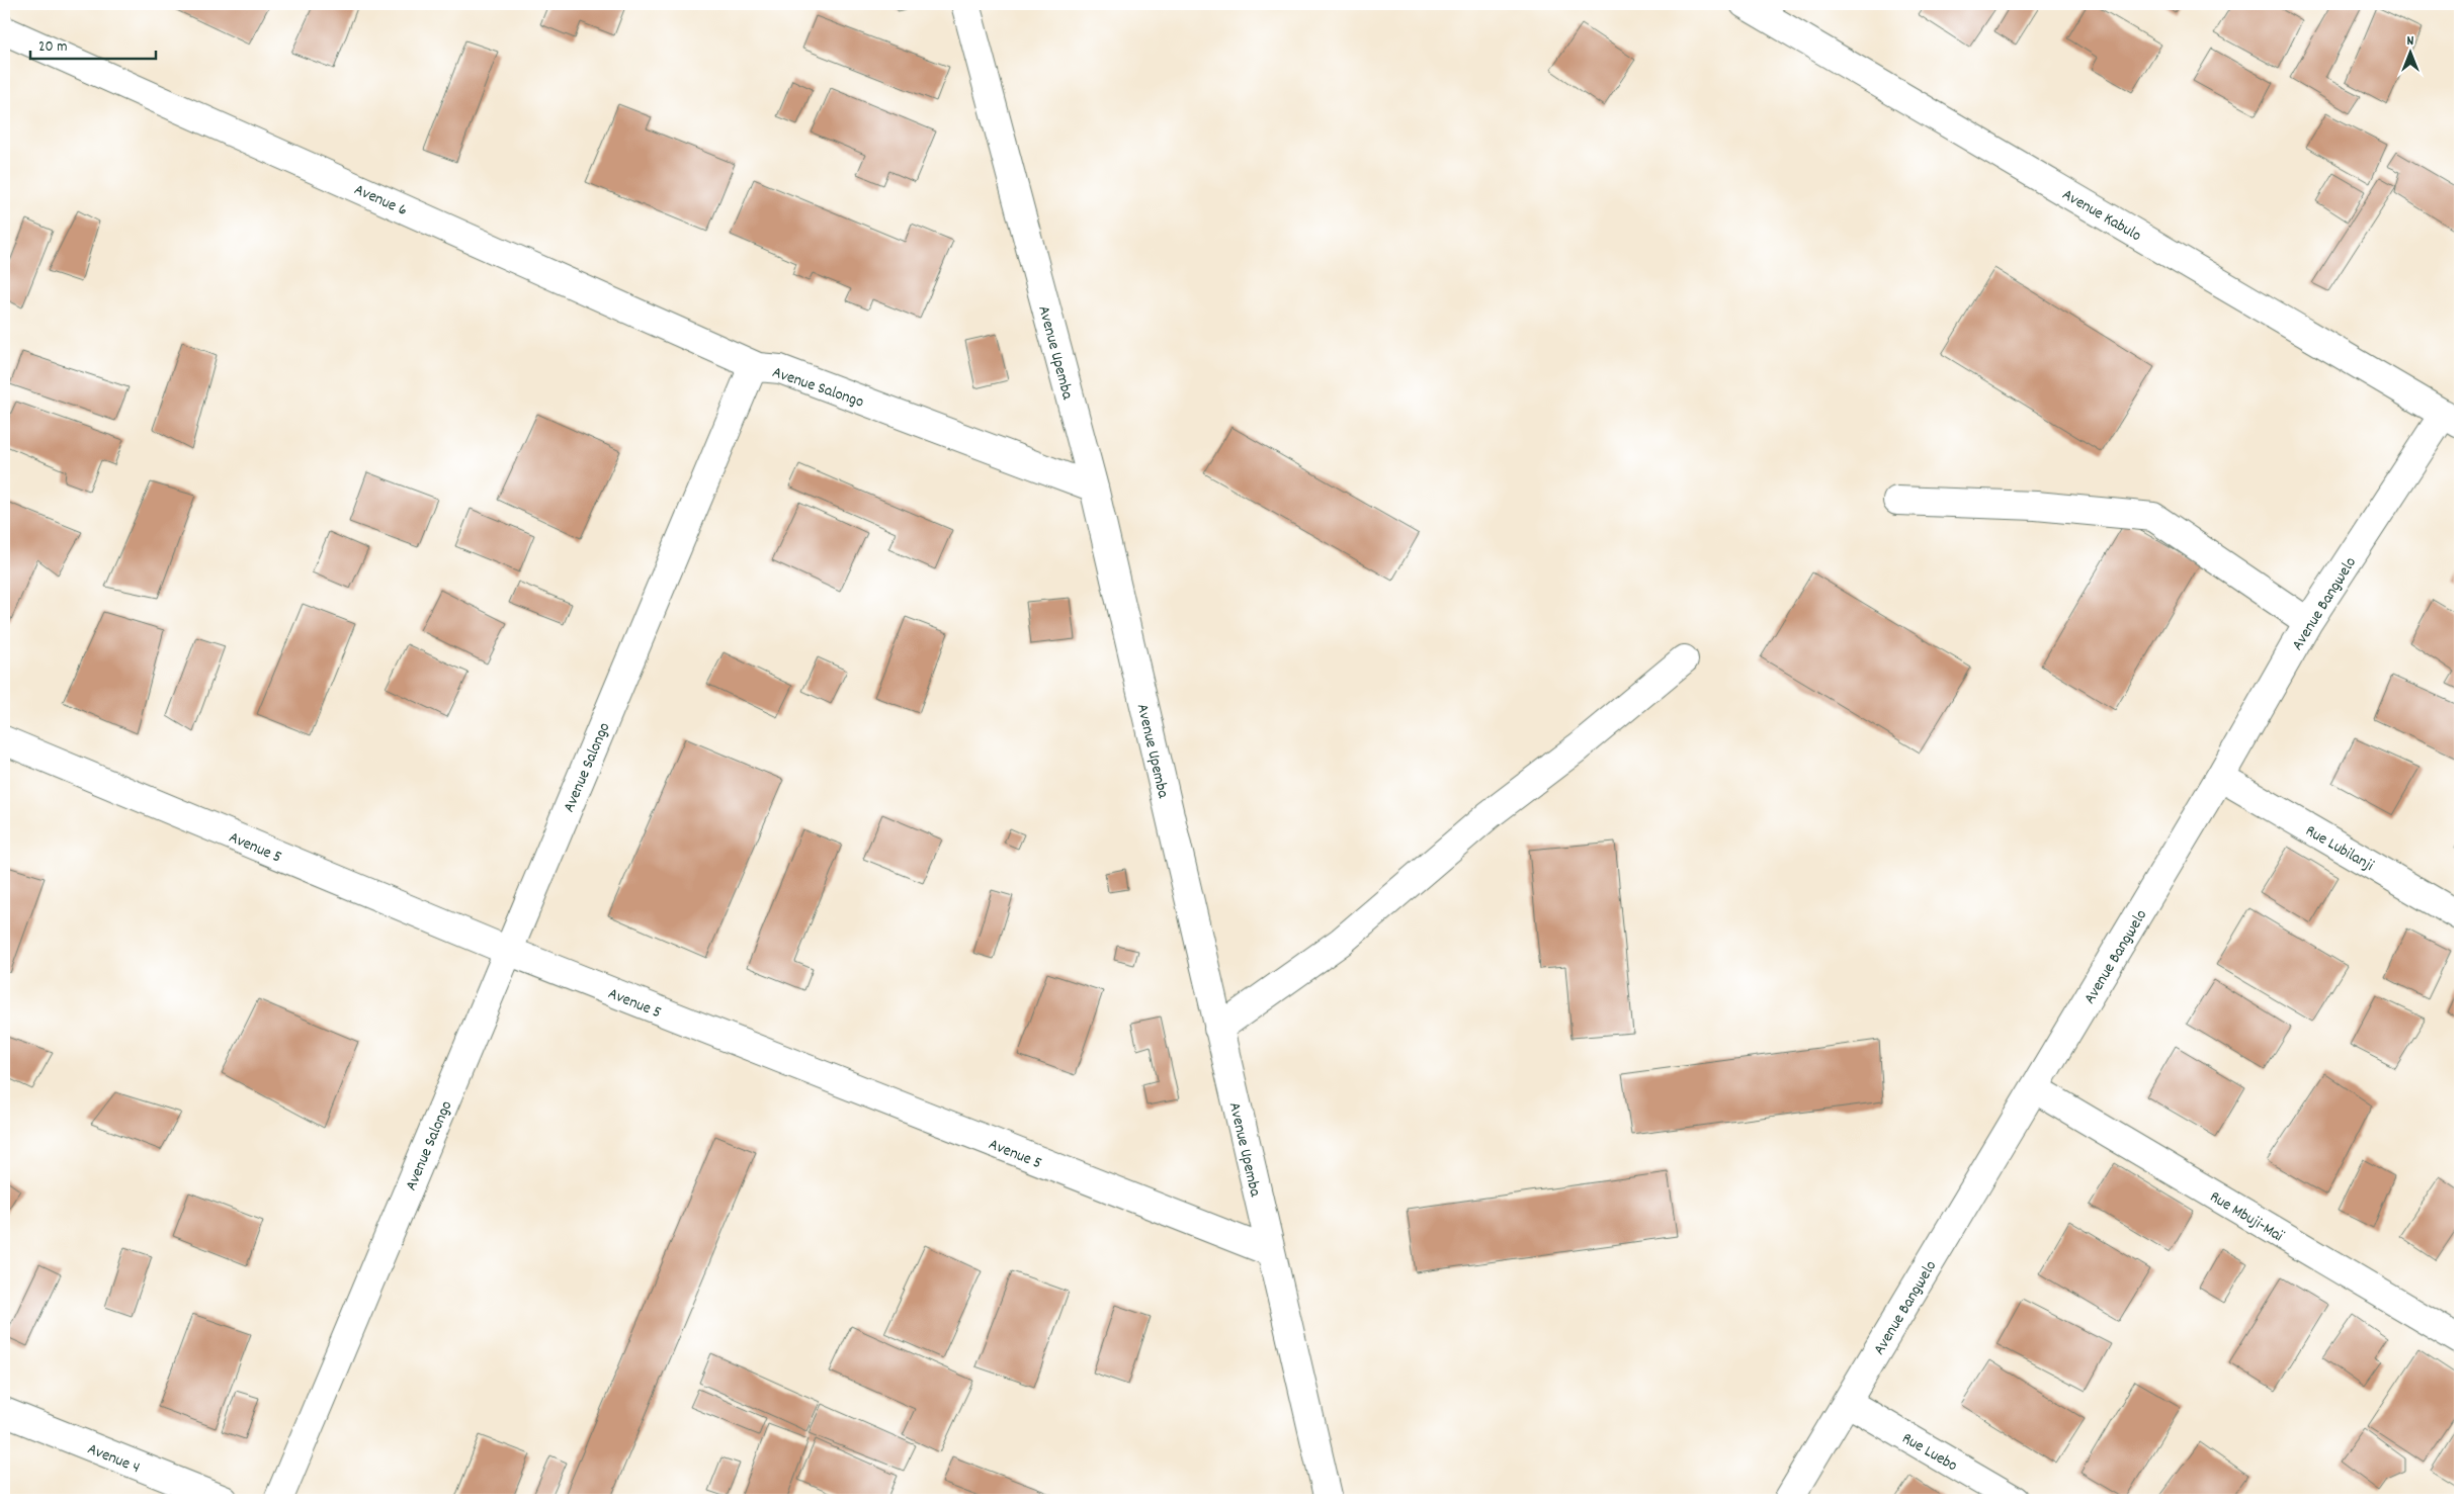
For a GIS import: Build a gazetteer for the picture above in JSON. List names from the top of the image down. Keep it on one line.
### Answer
{"streets":{"street":["Avenue 6","Avenue Kabulo","Avenue Upemba","Avenue Salongo","Avenue Bangwelo","Avenue 5","Rue Lubilanji","Rue Mbuji-Maï","Rue Luebo","Avenue 4"]},"crossings":[["Avenue 6","Avenue Salongo"],["Avenue Kabulo","Avenue Bangwelo"],["Avenue Upemba","Avenue Salongo"],["Avenue Upemba","Avenue 5"],["Avenue Salongo","Avenue 5"],["Avenue Bangwelo","Rue Lubilanji"],["Avenue Bangwelo","Rue Mbuji-Maï"],["Avenue Bangwelo","Rue Luebo"]],"scale_bar":"20 m","north":"top"}
